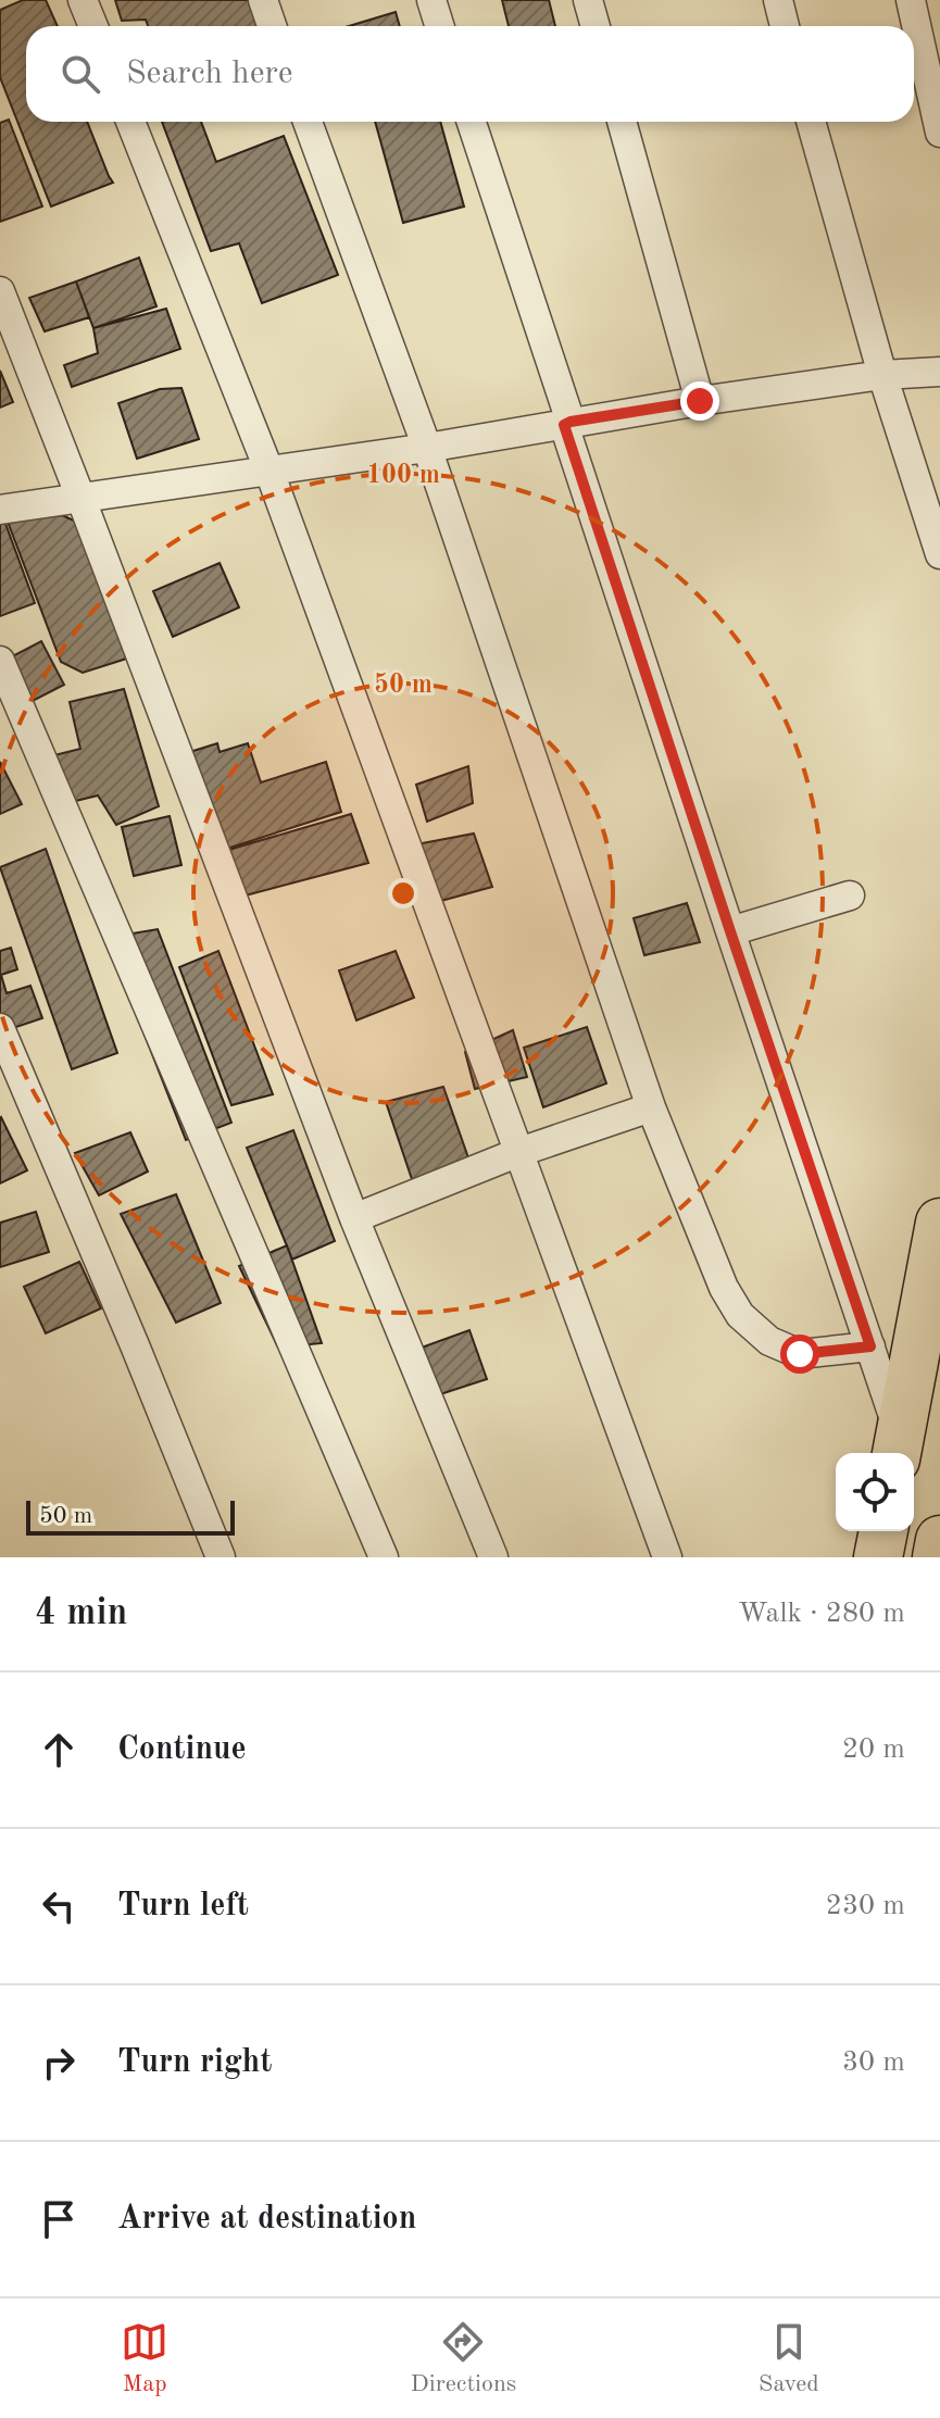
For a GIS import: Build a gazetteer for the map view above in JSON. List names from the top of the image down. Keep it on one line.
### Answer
{"scale_bar":"50 m","page":{"search":"Search here","scale":"50 m","heading":["4 min","Walk · 280 m"],"list":[["Continue","20 m"],["Turn left","230 m"],["Turn right","30 m"],"Arrive at destination"],"nav":["Map","Directions","Saved"]},"rings":["100 m","50 m"]}
